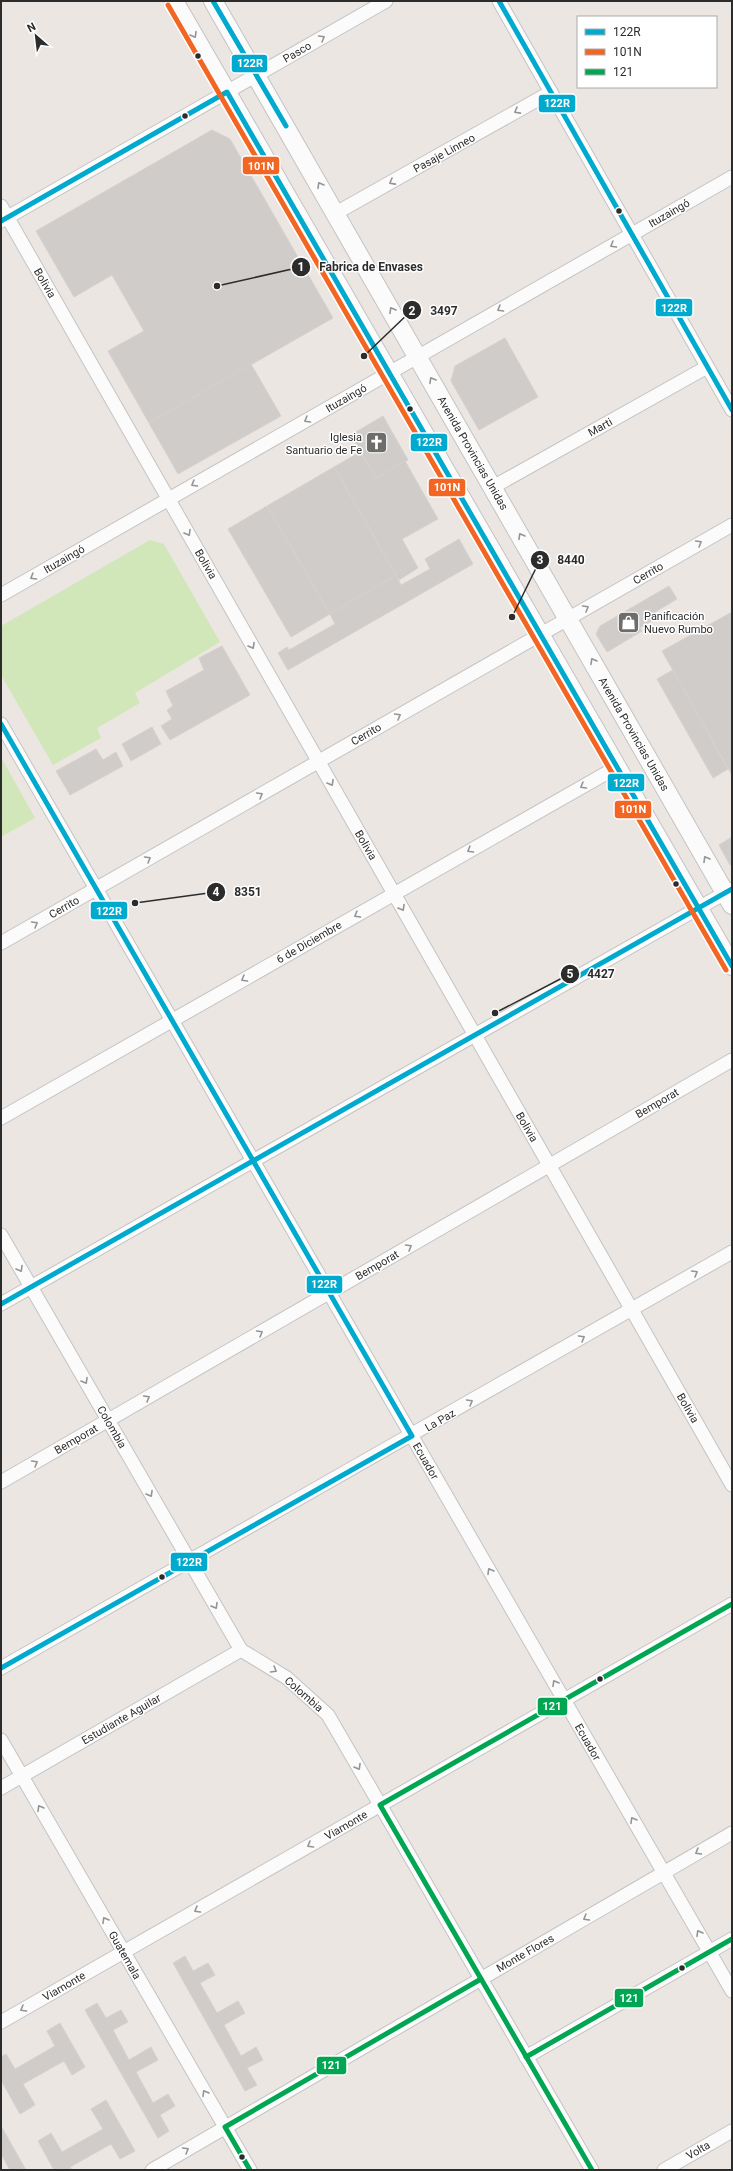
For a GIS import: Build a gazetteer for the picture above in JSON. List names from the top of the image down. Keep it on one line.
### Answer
{"streets":{"main road":["Avenida Provincias Unidas"],"street":["Pasco","Pasaje Linneo","Ituzaingó","Bolivia","Marti","Cerrito","6 de Diciembre","Bemporat","La Paz","Colombia","Ecuador","Estudiante Aguilar","Viamonte","Monte Flores","Guatemala","Volta"]},"crossings":[["Pasco","Bolivia"],["Pasco","Avenida Provincias Unidas"],["Pasaje Linneo","Avenida Provincias Unidas"],["Ituzaingó","Bolivia"],["Ituzaingó","Avenida Provincias Unidas"],["Bolivia","Cerrito"],["Bolivia","6 de Diciembre"],["Bolivia","Bemporat"],["Bolivia","La Paz"],["Marti","Avenida Provincias Unidas"],["Avenida Provincias Unidas","Cerrito"],["Cerrito","Ecuador"],["6 de Diciembre","Ecuador"],["Bemporat","Colombia"],["Bemporat","Ecuador"],["La Paz","Colombia"],["La Paz","Ecuador"],["Colombia","Estudiante Aguilar"],["Colombia","Viamonte"],["Colombia","Monte Flores"],["Ecuador","Viamonte"],["Ecuador","Monte Flores"],["Estudiante Aguilar","Guatemala"],["Viamonte","Guatemala"],["Monte Flores","Guatemala"]],"one_way":["Pasaje Linneo","Ituzaingó","Bolivia","Cerrito","6 de Diciembre","Bemporat","La Paz","Colombia","Ecuador","Viamonte","Guatemala"],"places":{"other":["Fabrica de Envases","3497","8440","8351","4427"],"church":["Iglesia Santuario de Fe"],"shop":["Panificación Nuevo Rumbo"]},"lines":["transit line 122R","transit line 101N","transit line 121"],"legend":["122R","101N","121"],"north":"top left"}
